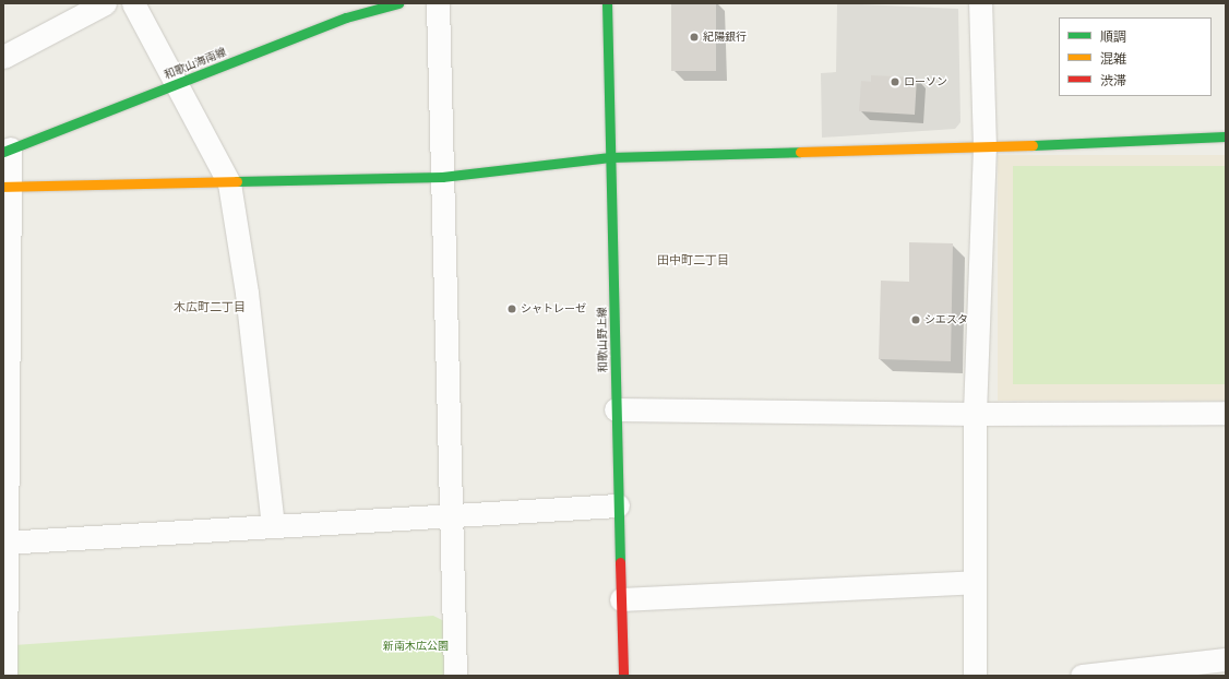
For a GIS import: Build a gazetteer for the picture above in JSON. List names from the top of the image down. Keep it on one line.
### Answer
{"streets":{"street":["和歌山海南線","和歌山野上線"]},"districts":["田中町二丁目","木広町二丁目"],"parks":["新南木広公園"],"places":["紀陽銀行","ローソン","シャトレーゼ","シエスタ"],"legend":["順調","混雑","渋滞"]}
